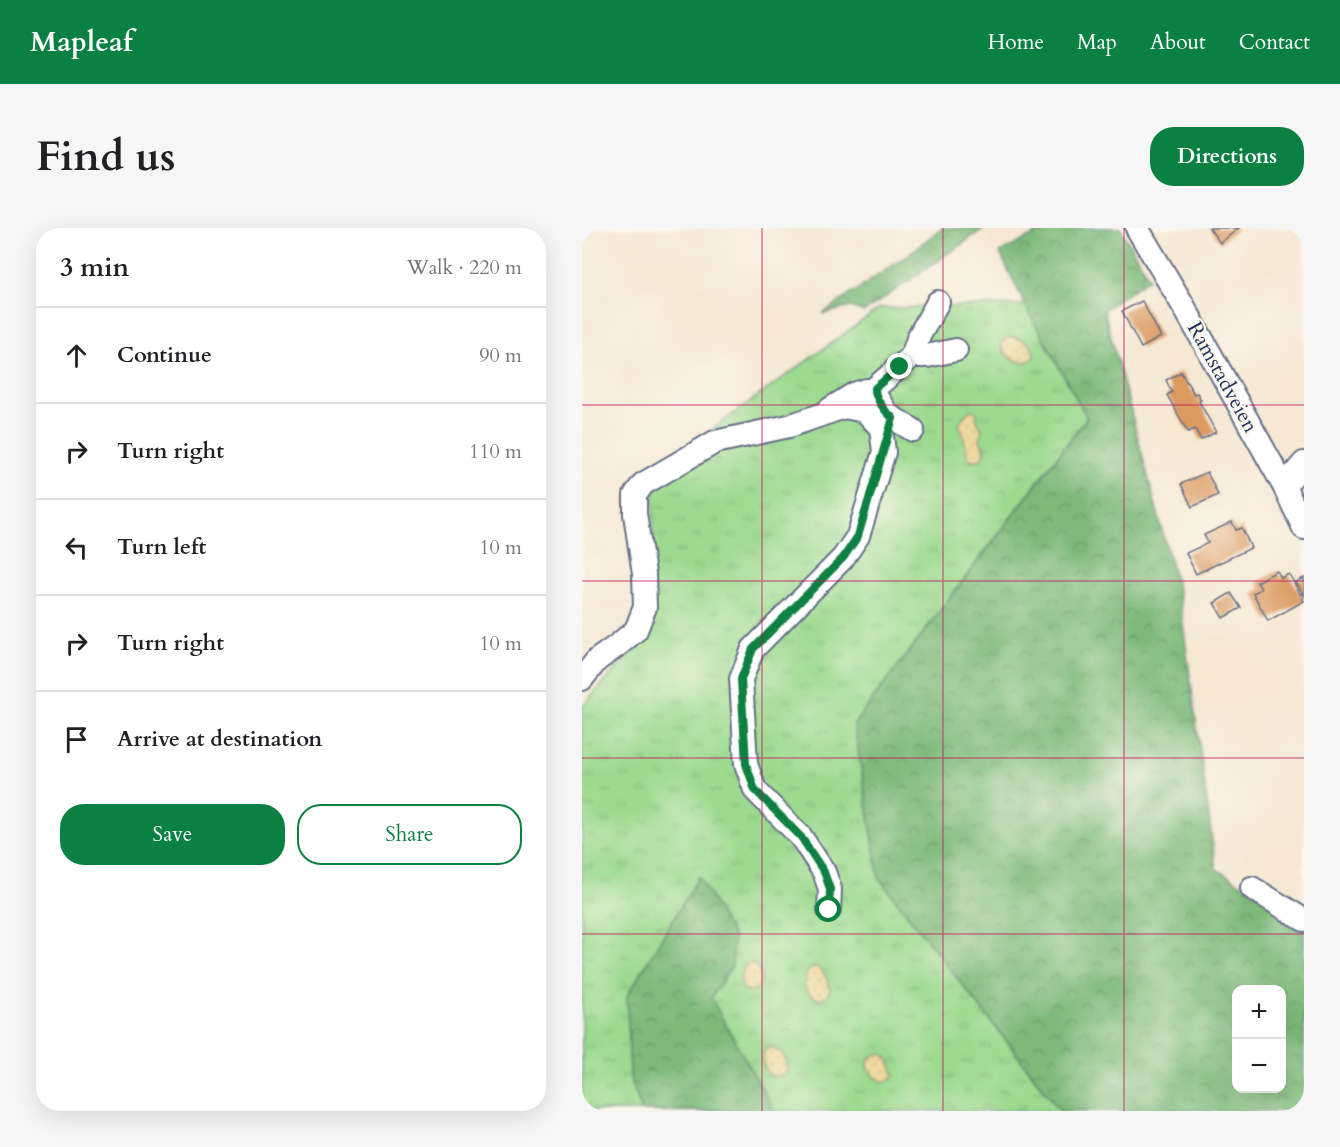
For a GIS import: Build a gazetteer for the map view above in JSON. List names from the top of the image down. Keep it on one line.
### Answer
{"streets":{"street":["Ramstadveien"]},"page":{"header":"Mapleaf","nav":["Home","Map","About","Contact"],"buttons":["Directions",["Save","Share"]],"title":"Find us","heading":["3 min","Walk · 220 m"],"list":[["Continue","90 m"],["Turn right","110 m"],["Turn left","10 m"],["Turn right","10 m"],"Arrive at destination"],"map_buttons":["+","−"]}}
